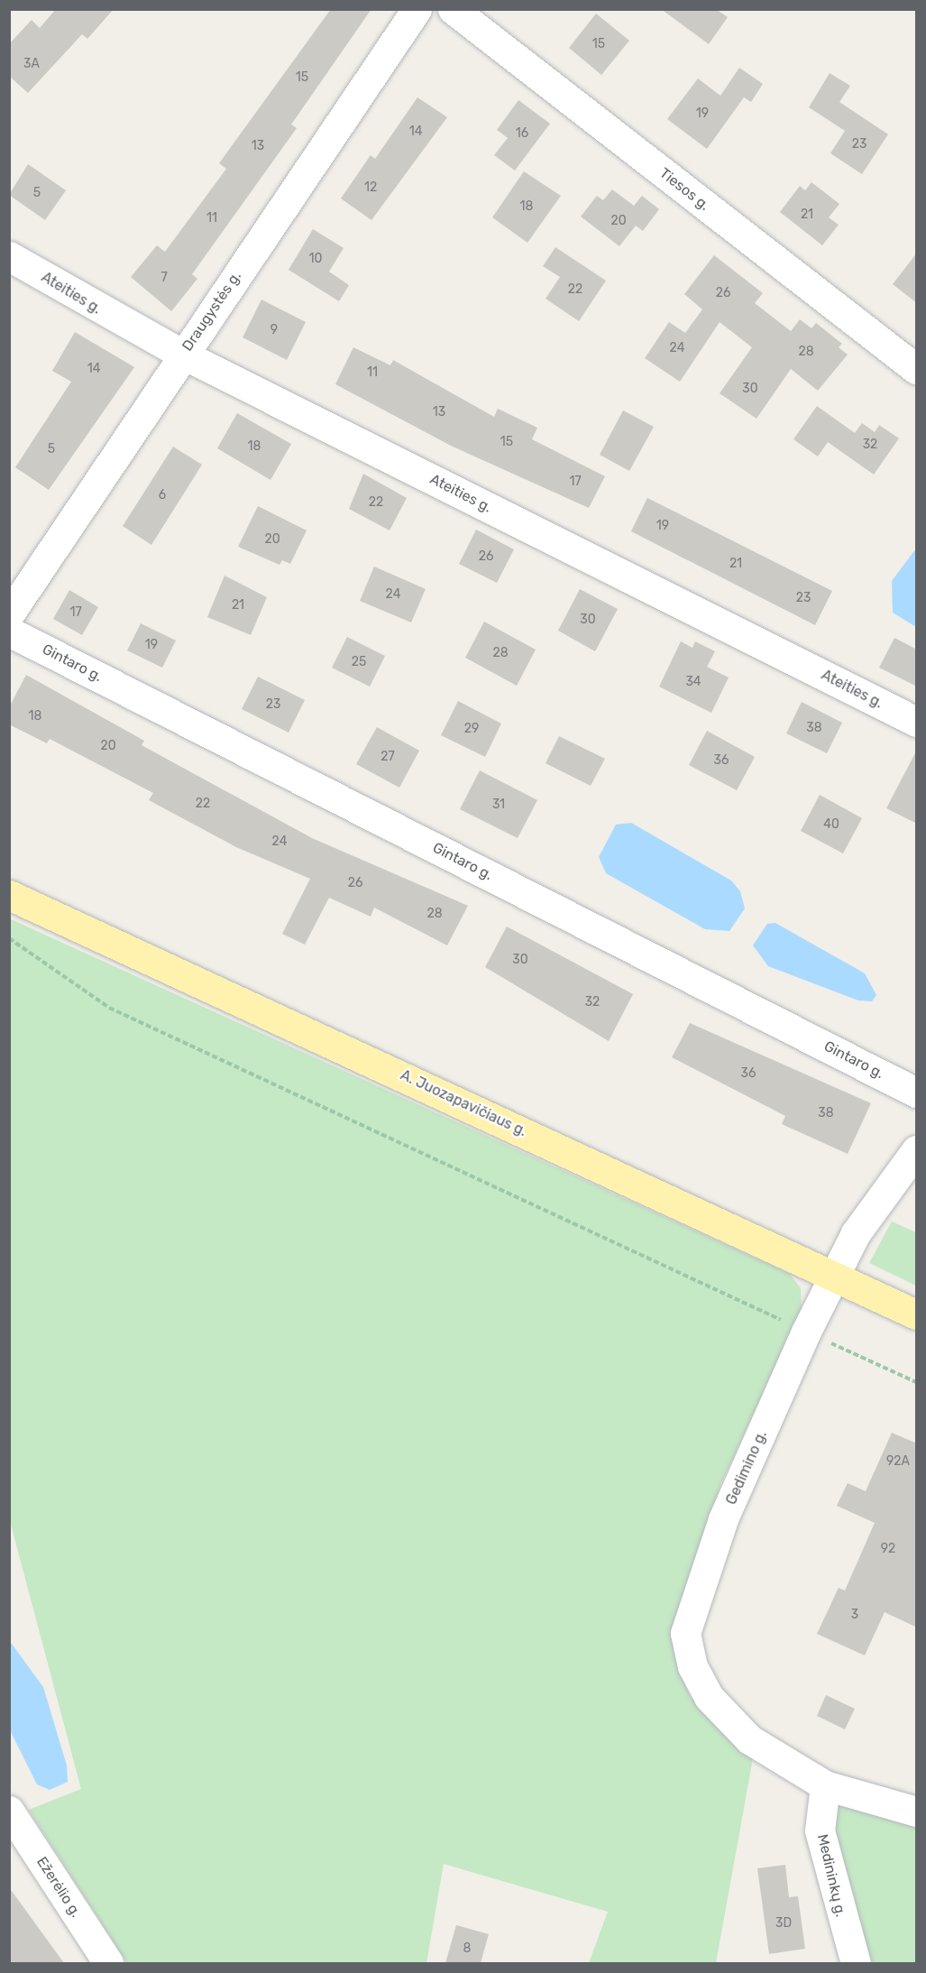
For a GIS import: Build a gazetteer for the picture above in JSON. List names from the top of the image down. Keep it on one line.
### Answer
{"streets":{"main road":["A. Juozapavičiaus g."],"street":["Tiesos g.","Ateities g.","Draugystės g.","Gintaro g.","Gedimino g.","Medininkų g.","Ežerėlio g."]},"crossings":[["Ateities g.","Draugystės g."],["A. Juozapavičiaus g.","Gedimino g."],["Gedimino g.","Medininkų g."]],"house_numbers":["15","3A","15","19","14","16","23","13","12","5","18","21","11","20","10","7","22","26","9","24","28","14","11","30","13","15","32","18","5","17","6","22","19","20","26","21","24","23","21","17","30","19","28","25","34","23","18","38","29","20","27","36","22","31","40","24","26","28","30","32","36","38","92A","92","3","3D","8"]}
